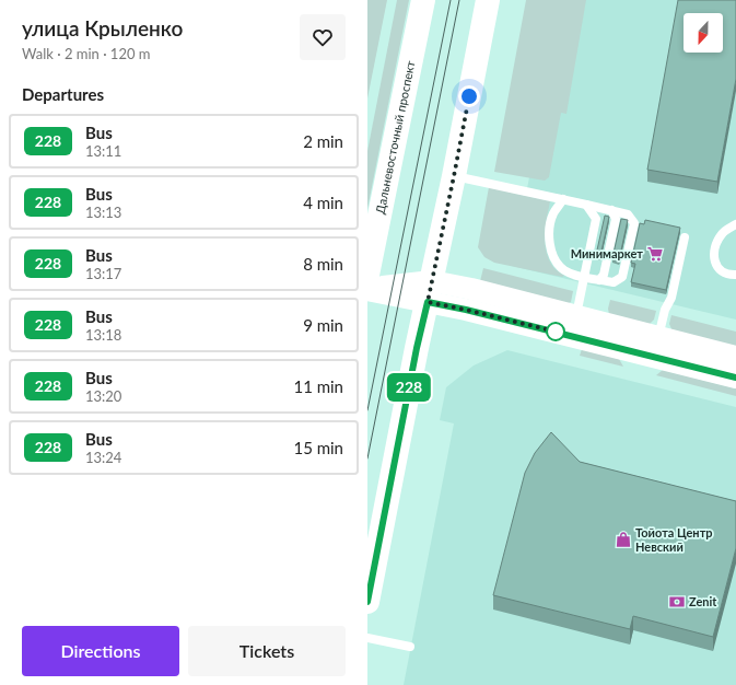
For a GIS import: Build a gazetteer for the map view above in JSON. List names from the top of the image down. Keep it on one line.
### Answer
{"streets":{"main road":["Дальневосточный проспект"]},"places":{"supermarket":["Минимаркет"],"shop":["Тойота Центр Невский"],"bank":["Zenit"]},"lines":["bus line 228"],"north":"bottom","page":{"heading":[["улица Крыленко","Walk · 2 min · 120 m"],"Departures"],"on_map":"228","list":[{"mark":"228","name":"Bus","note":"13:11","value":"2 min"},{"mark":"228","name":"Bus","note":"13:13","value":"4 min"},{"mark":"228","name":"Bus","note":"13:17","value":"8 min"},{"mark":"228","name":"Bus","note":"13:18","value":"9 min"},{"mark":"228","name":"Bus","note":"13:20","value":"11 min"},{"mark":"228","name":"Bus","note":"13:24","value":"15 min"}],"buttons":["Directions","Tickets"]}}
